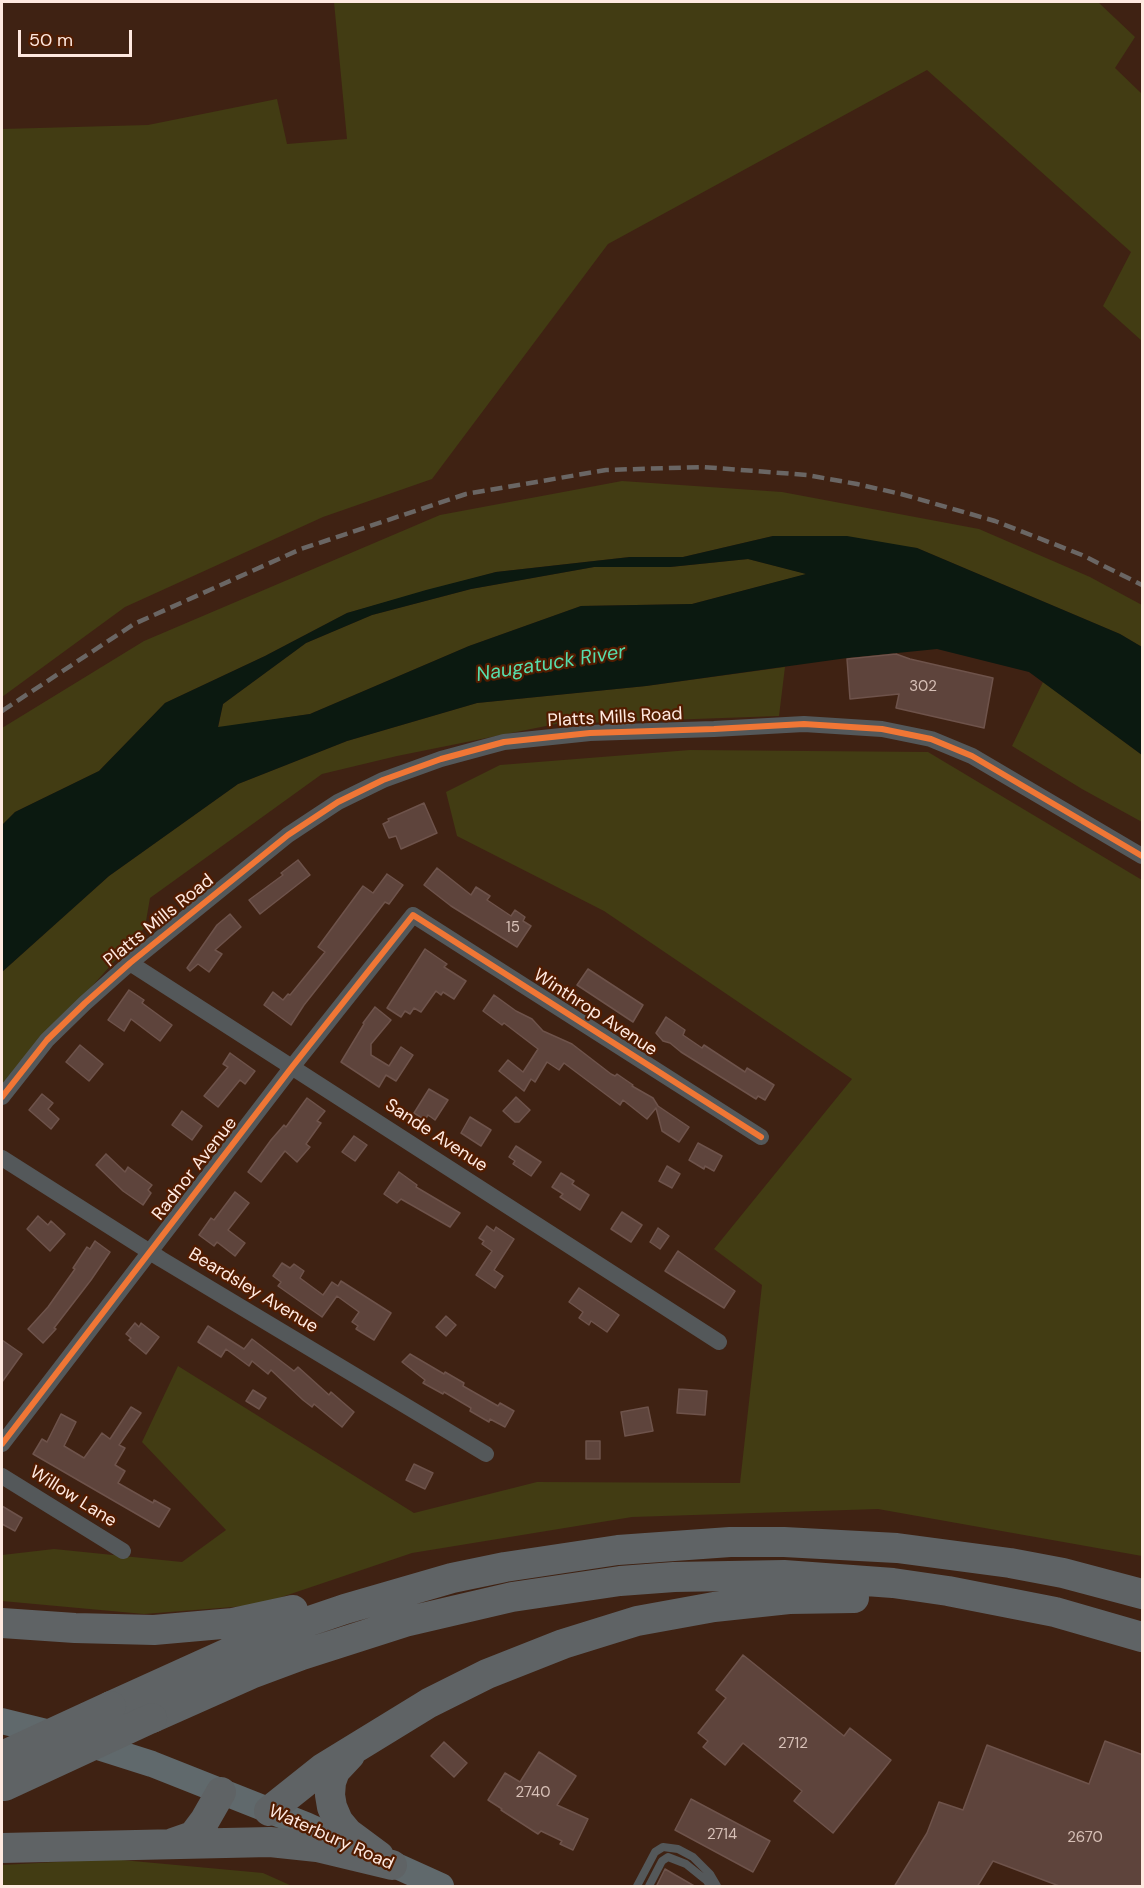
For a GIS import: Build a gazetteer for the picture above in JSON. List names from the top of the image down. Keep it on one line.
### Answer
{"streets":{"main road":["Waterbury Road"],"street":["Platts Mills Road","Winthrop Avenue","Sande Avenue","Radnor Avenue","Beardsley Avenue","Willow Lane"]},"crossings":[["Platts Mills Road","Sande Avenue"],["Winthrop Avenue","Radnor Avenue"],["Sande Avenue","Radnor Avenue"],["Radnor Avenue","Beardsley Avenue"]],"water":["Naugatuck River"],"house_numbers":["302","15","2712","2740","2714","2670"],"scale_bar":"50 m"}
